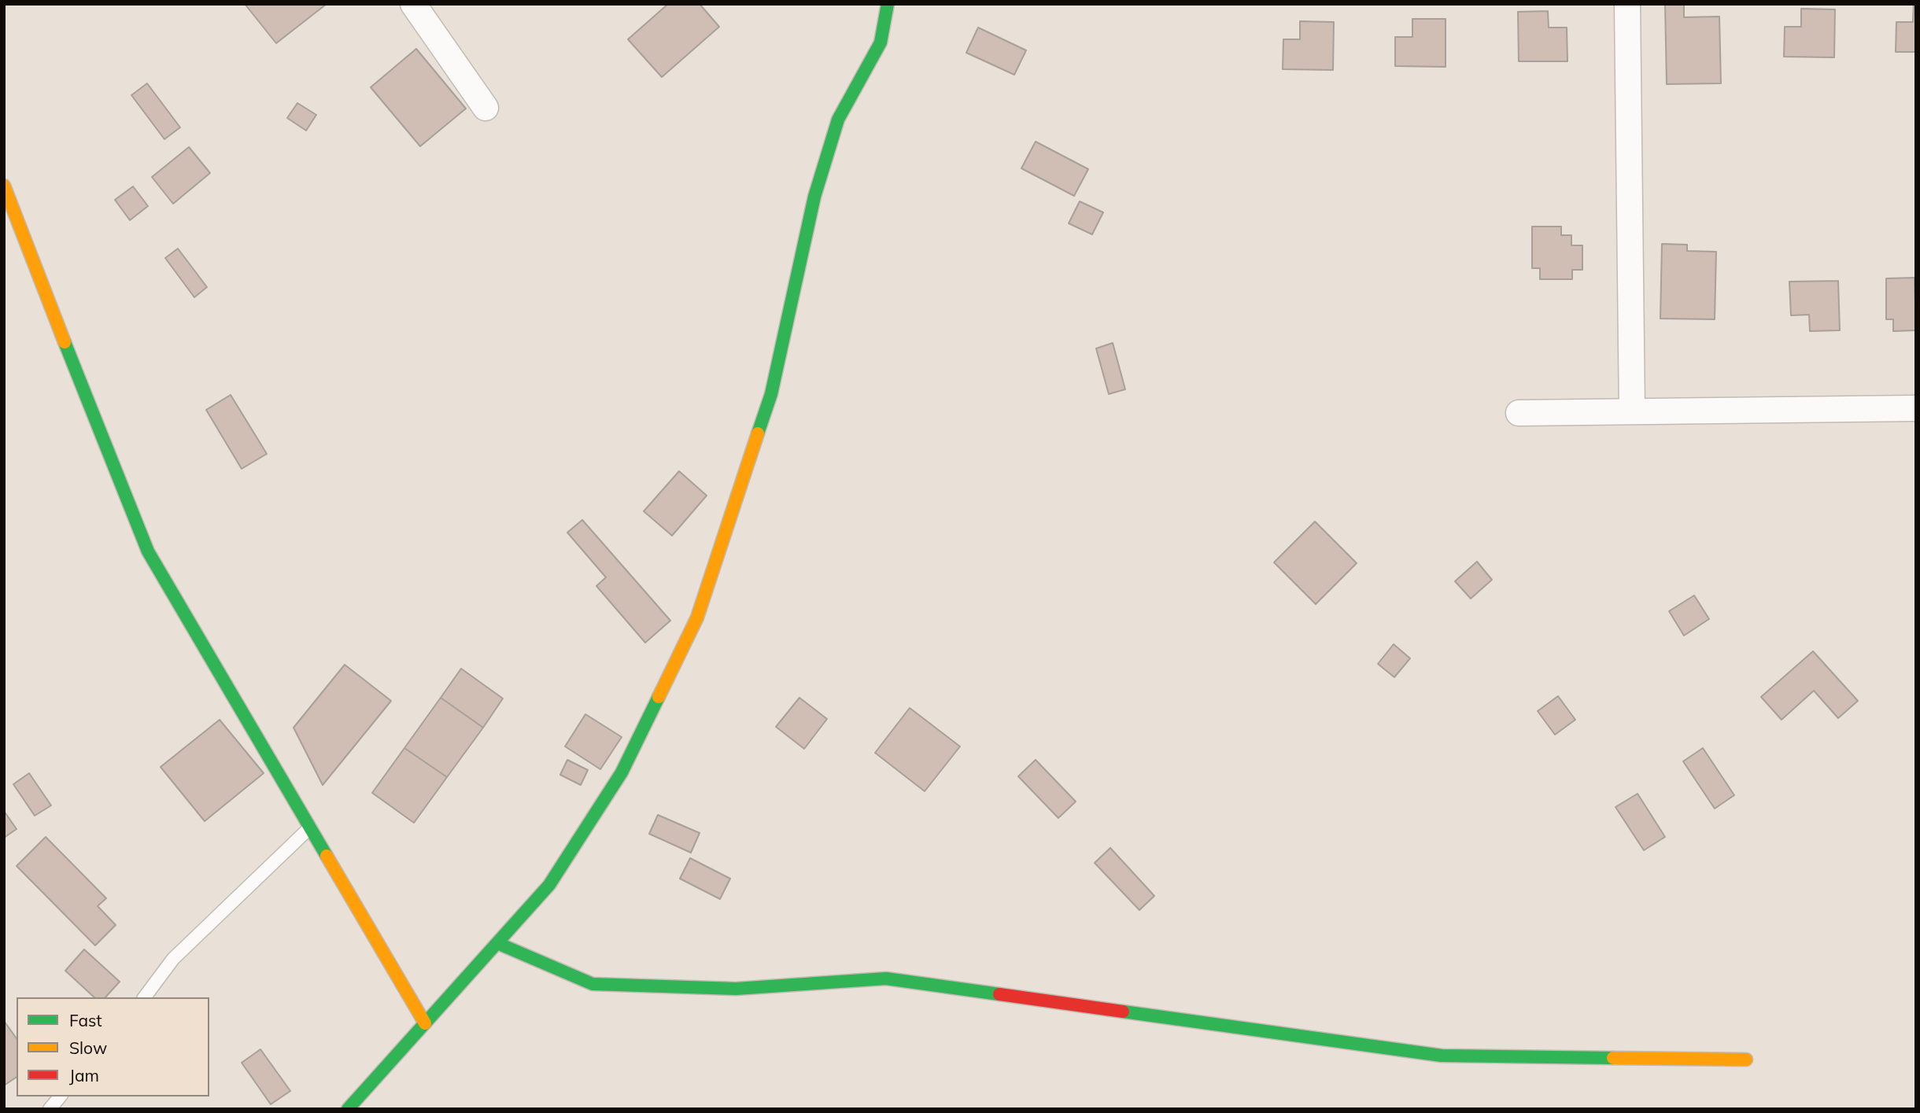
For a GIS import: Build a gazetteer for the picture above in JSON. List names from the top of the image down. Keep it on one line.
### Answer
{"legend":["Fast","Slow","Jam"]}
